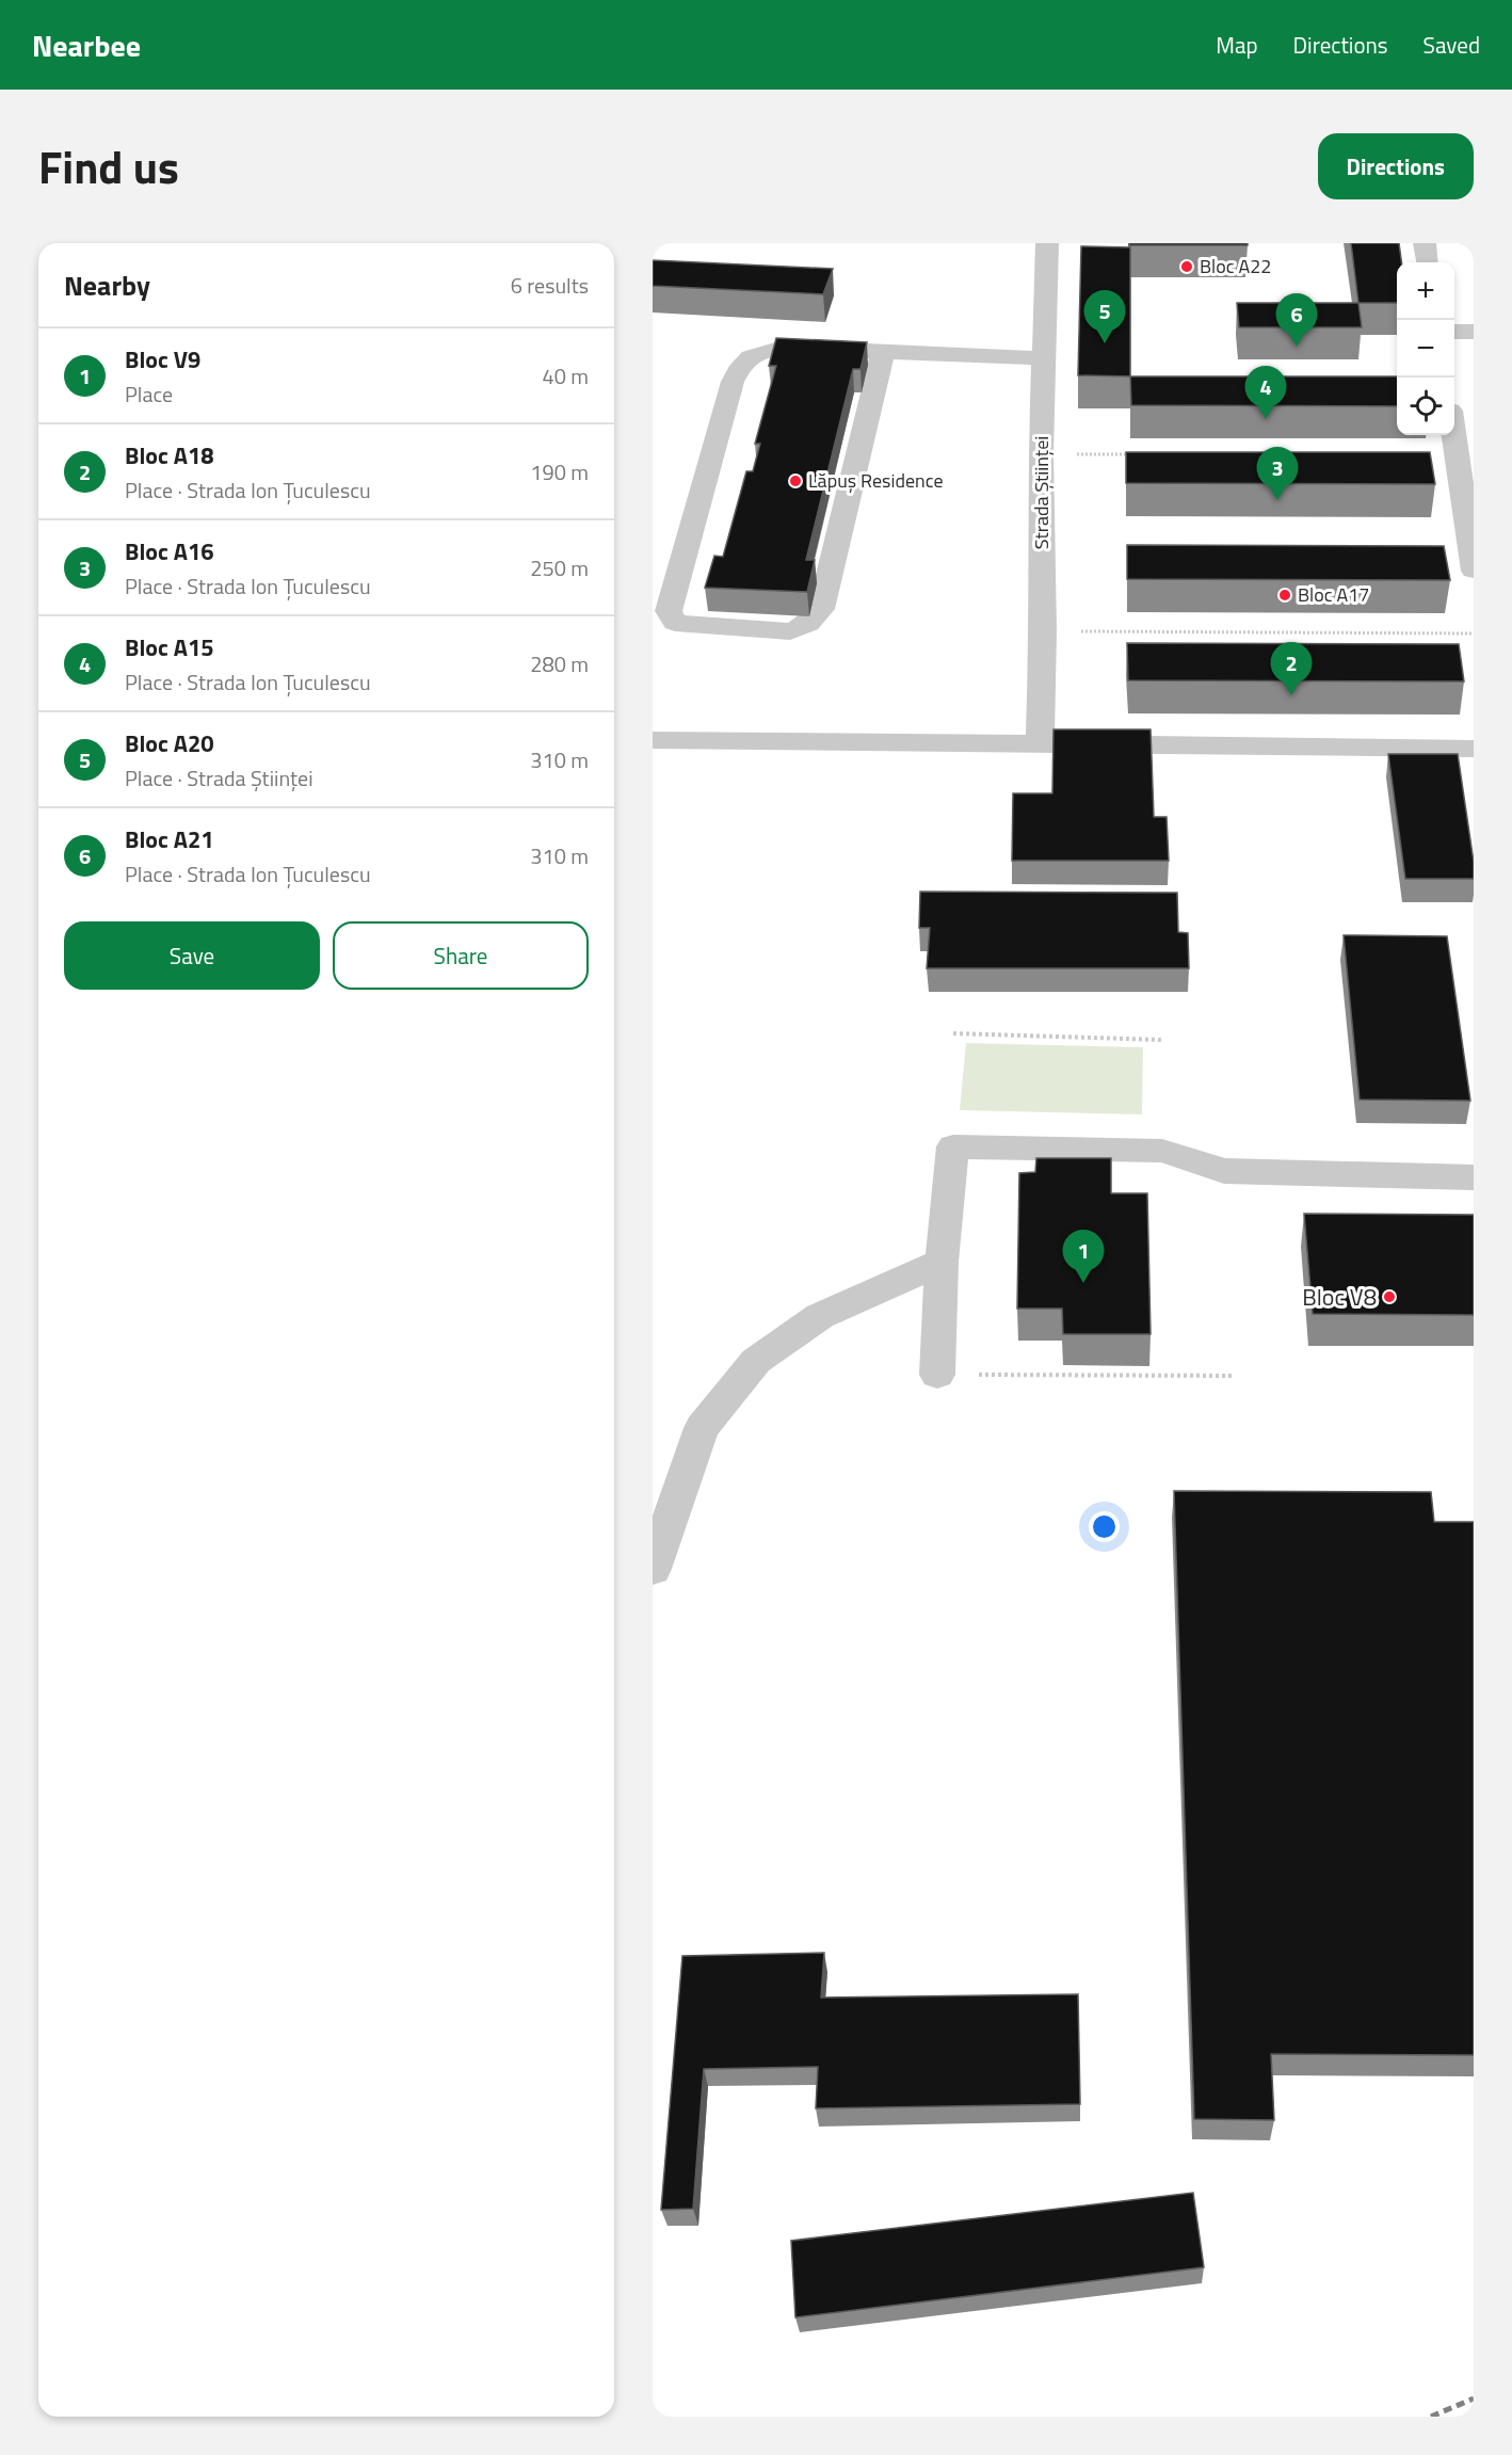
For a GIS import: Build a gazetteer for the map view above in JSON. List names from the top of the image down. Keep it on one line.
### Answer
{"streets":{"street":["Strada Științei"]},"places":["Bloc A22","Lăpuș Residence","Bloc A17","Bloc V8"],"page":{"header":"Nearbee","nav":["Map","Directions","Saved"],"title":"Find us","buttons":["Directions",["Save","Share"]],"heading":["Nearby","6 results"],"map_buttons":["+","−"],"pins":["5","6","4","3","2","1"],"list":[{"mark":"1","name":"Bloc V9","note":"Place","value":"40 m"},{"mark":"2","name":"Bloc A18","note":"Place · Strada Ion Țuculescu","value":"190 m"},{"mark":"3","name":"Bloc A16","note":"Place · Strada Ion Țuculescu","value":"250 m"},{"mark":"4","name":"Bloc A15","note":"Place · Strada Ion Țuculescu","value":"280 m"},{"mark":"5","name":"Bloc A20","note":"Place · Strada Științei","value":"310 m"},{"mark":"6","name":"Bloc A21","note":"Place · Strada Ion Țuculescu","value":"310 m"}]}}
